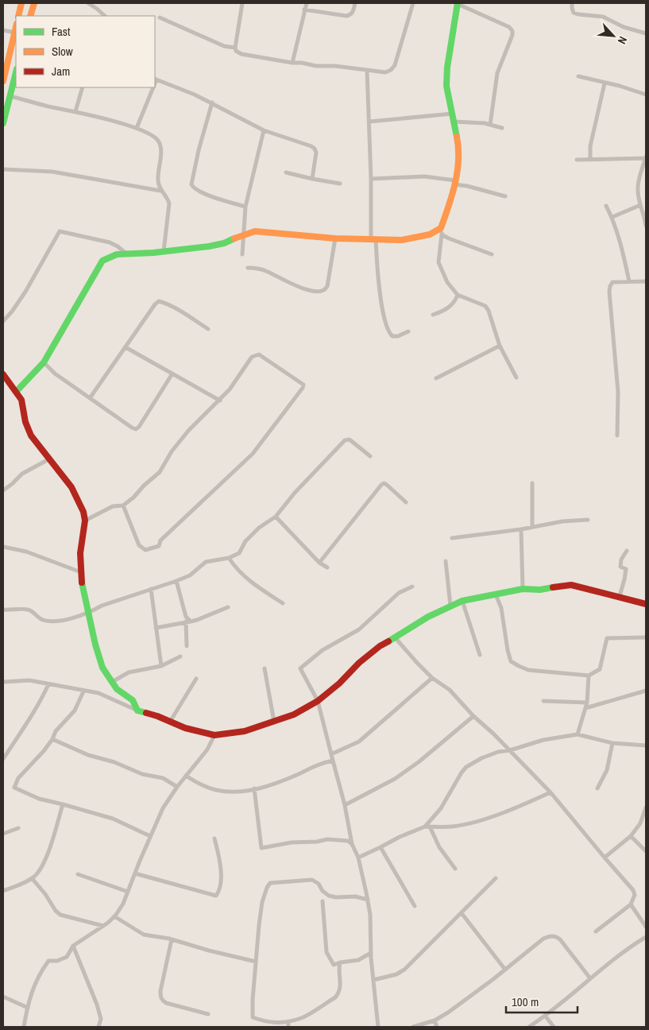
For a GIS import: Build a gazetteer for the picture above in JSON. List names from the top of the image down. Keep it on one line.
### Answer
{"legend":["Fast","Slow","Jam"],"scale_bar":"100 m","north":"bottom right"}
